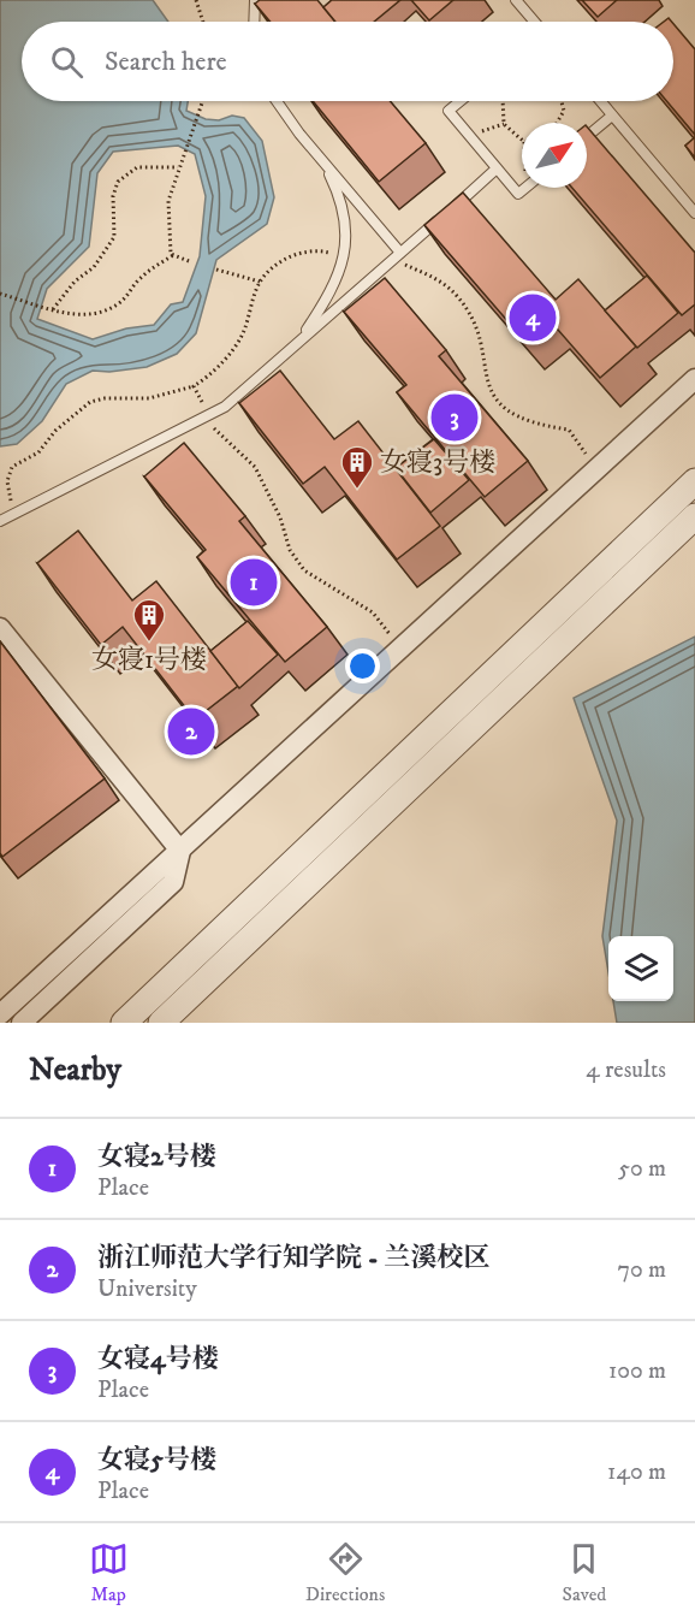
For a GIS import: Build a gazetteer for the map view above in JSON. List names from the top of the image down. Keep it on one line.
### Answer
{"places":{"building":["女寝3号楼","女寝1号楼"]},"north":"top right","page":{"search":"Search here","pins":["4","3","1","2"],"heading":["Nearby","4 results"],"list":[{"mark":"1","name":"女寝2号楼","note":"Place","value":"50 m"},{"mark":"2","name":"浙江师范大学行知学院 - 兰溪校区","note":"University","value":"70 m"},{"mark":"3","name":"女寝4号楼","note":"Place","value":"100 m"},{"mark":"4","name":"女寝5号楼","note":"Place","value":"140 m"}],"nav":["Map","Directions","Saved"]}}
